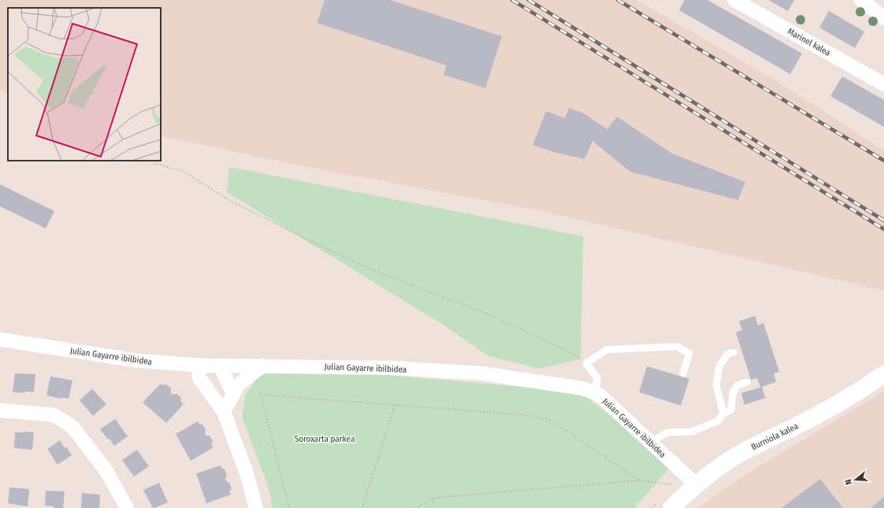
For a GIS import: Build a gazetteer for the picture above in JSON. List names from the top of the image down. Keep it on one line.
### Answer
{"streets":{"street":["Marinel kalea","Julian Gayarre ibilbidea","Burniola kalea"]},"crossings":[["Julian Gayarre ibilbidea","Burniola kalea"]],"parks":["Soroxarta parkea"],"north":"left"}
